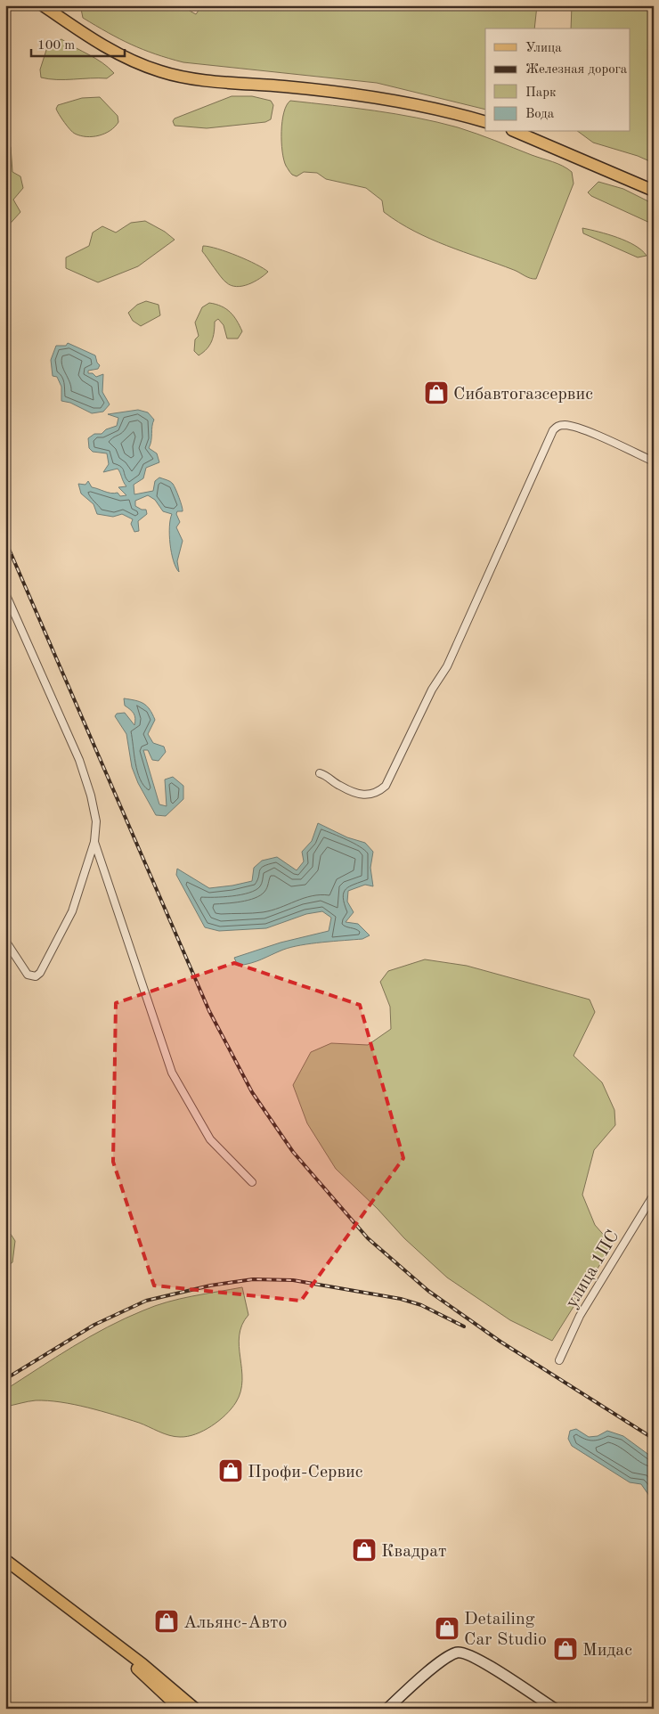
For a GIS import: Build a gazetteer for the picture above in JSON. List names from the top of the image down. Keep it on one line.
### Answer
{"streets":{"street":["улица 1ПС"]},"places":{"shop":["Сибавтогазсервис","Профи-Сервис","Квадрат","Альянс-Авто","Detailing Car Studio","Мидас"]},"legend":["Улица","Железная дорога","Парк","Вода"],"scale_bar":"100 m"}
